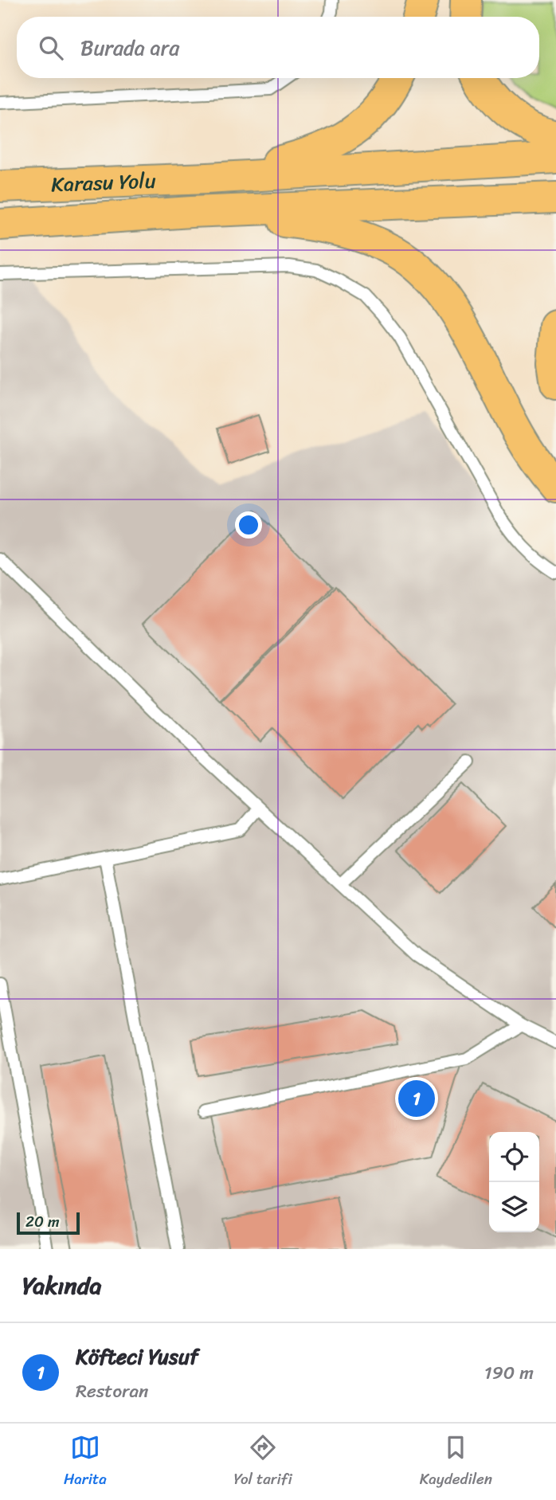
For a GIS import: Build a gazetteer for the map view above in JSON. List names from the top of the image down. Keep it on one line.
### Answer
{"streets":{"highway":["Karasu Yolu"]},"scale_bar":"20 m","page":{"search":"Burada ara","pins":"1","scale":"20 m","heading":"Yakında","list":[{"mark":"1","name":"Köfteci Yusuf","note":"Restoran","value":"190 m"}],"nav":["Harita","Yol tarifi","Kaydedilen"]}}
